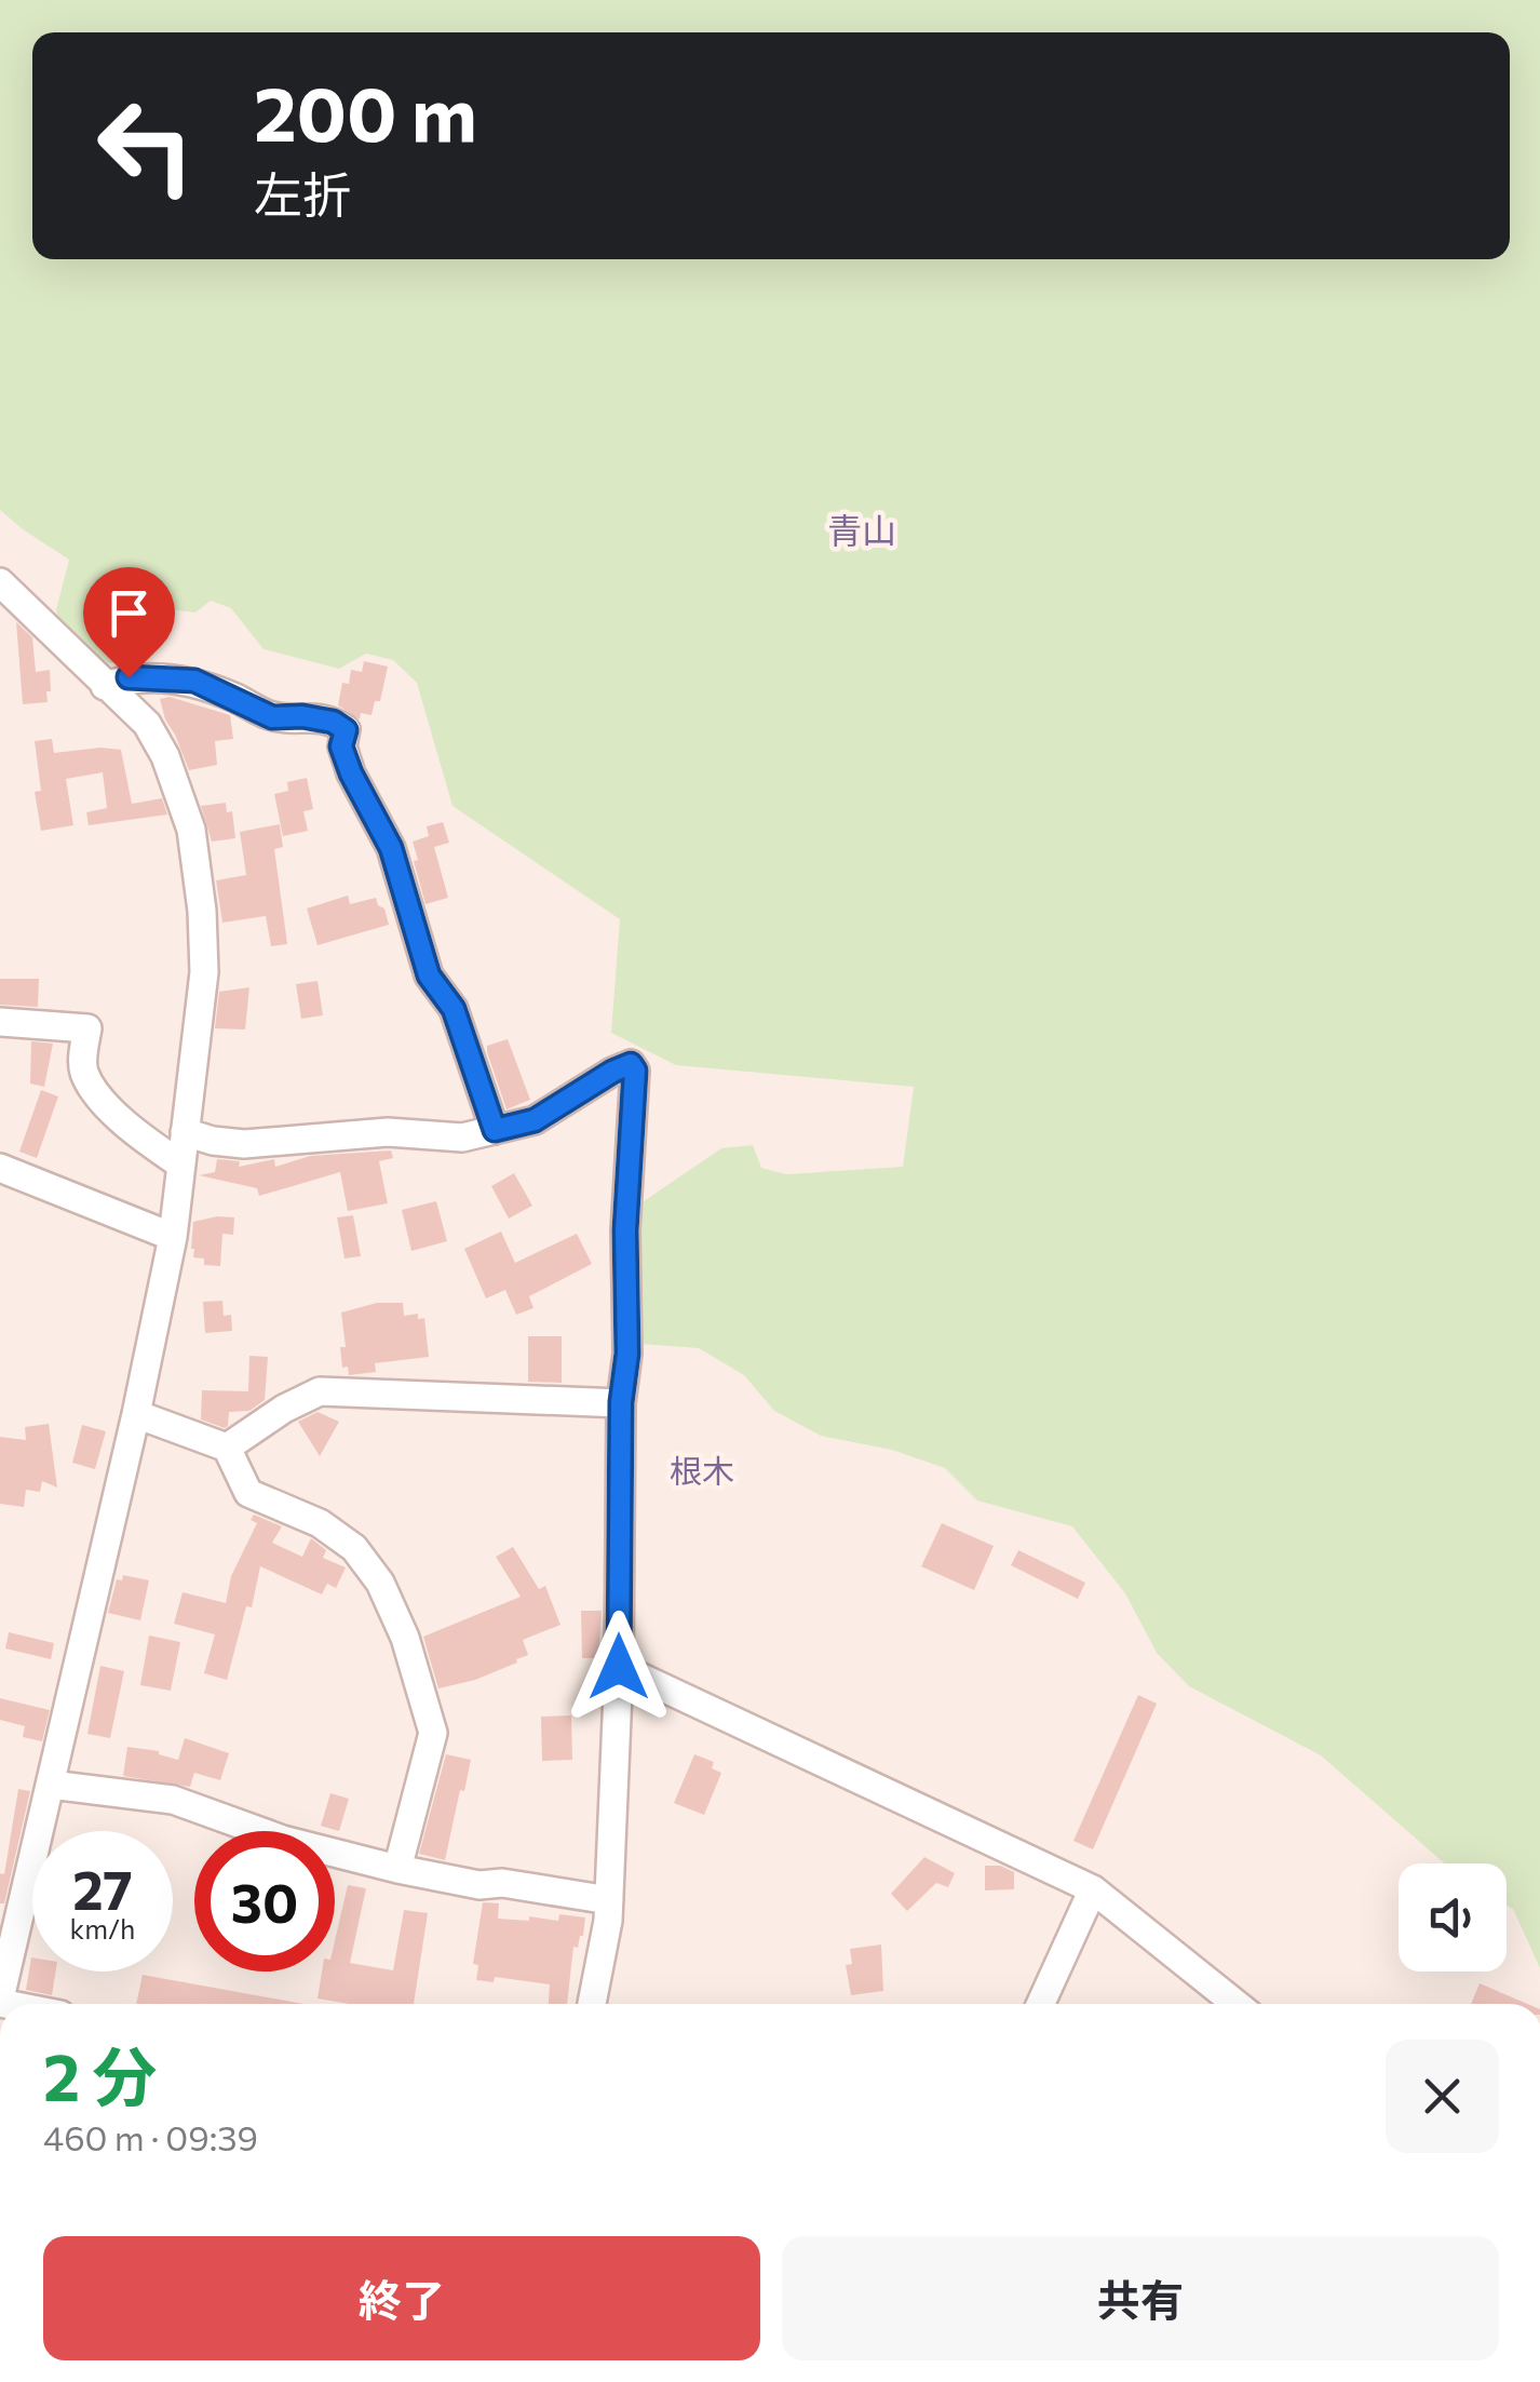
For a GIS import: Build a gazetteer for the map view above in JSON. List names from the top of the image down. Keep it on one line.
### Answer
{"districts":["青山","根木"],"page":{"turn":["200 m","左折"],"speed":"27 km/h","limit":"30","heading":["2 分","460 m · 09:39"],"buttons":["終了","共有"]}}
